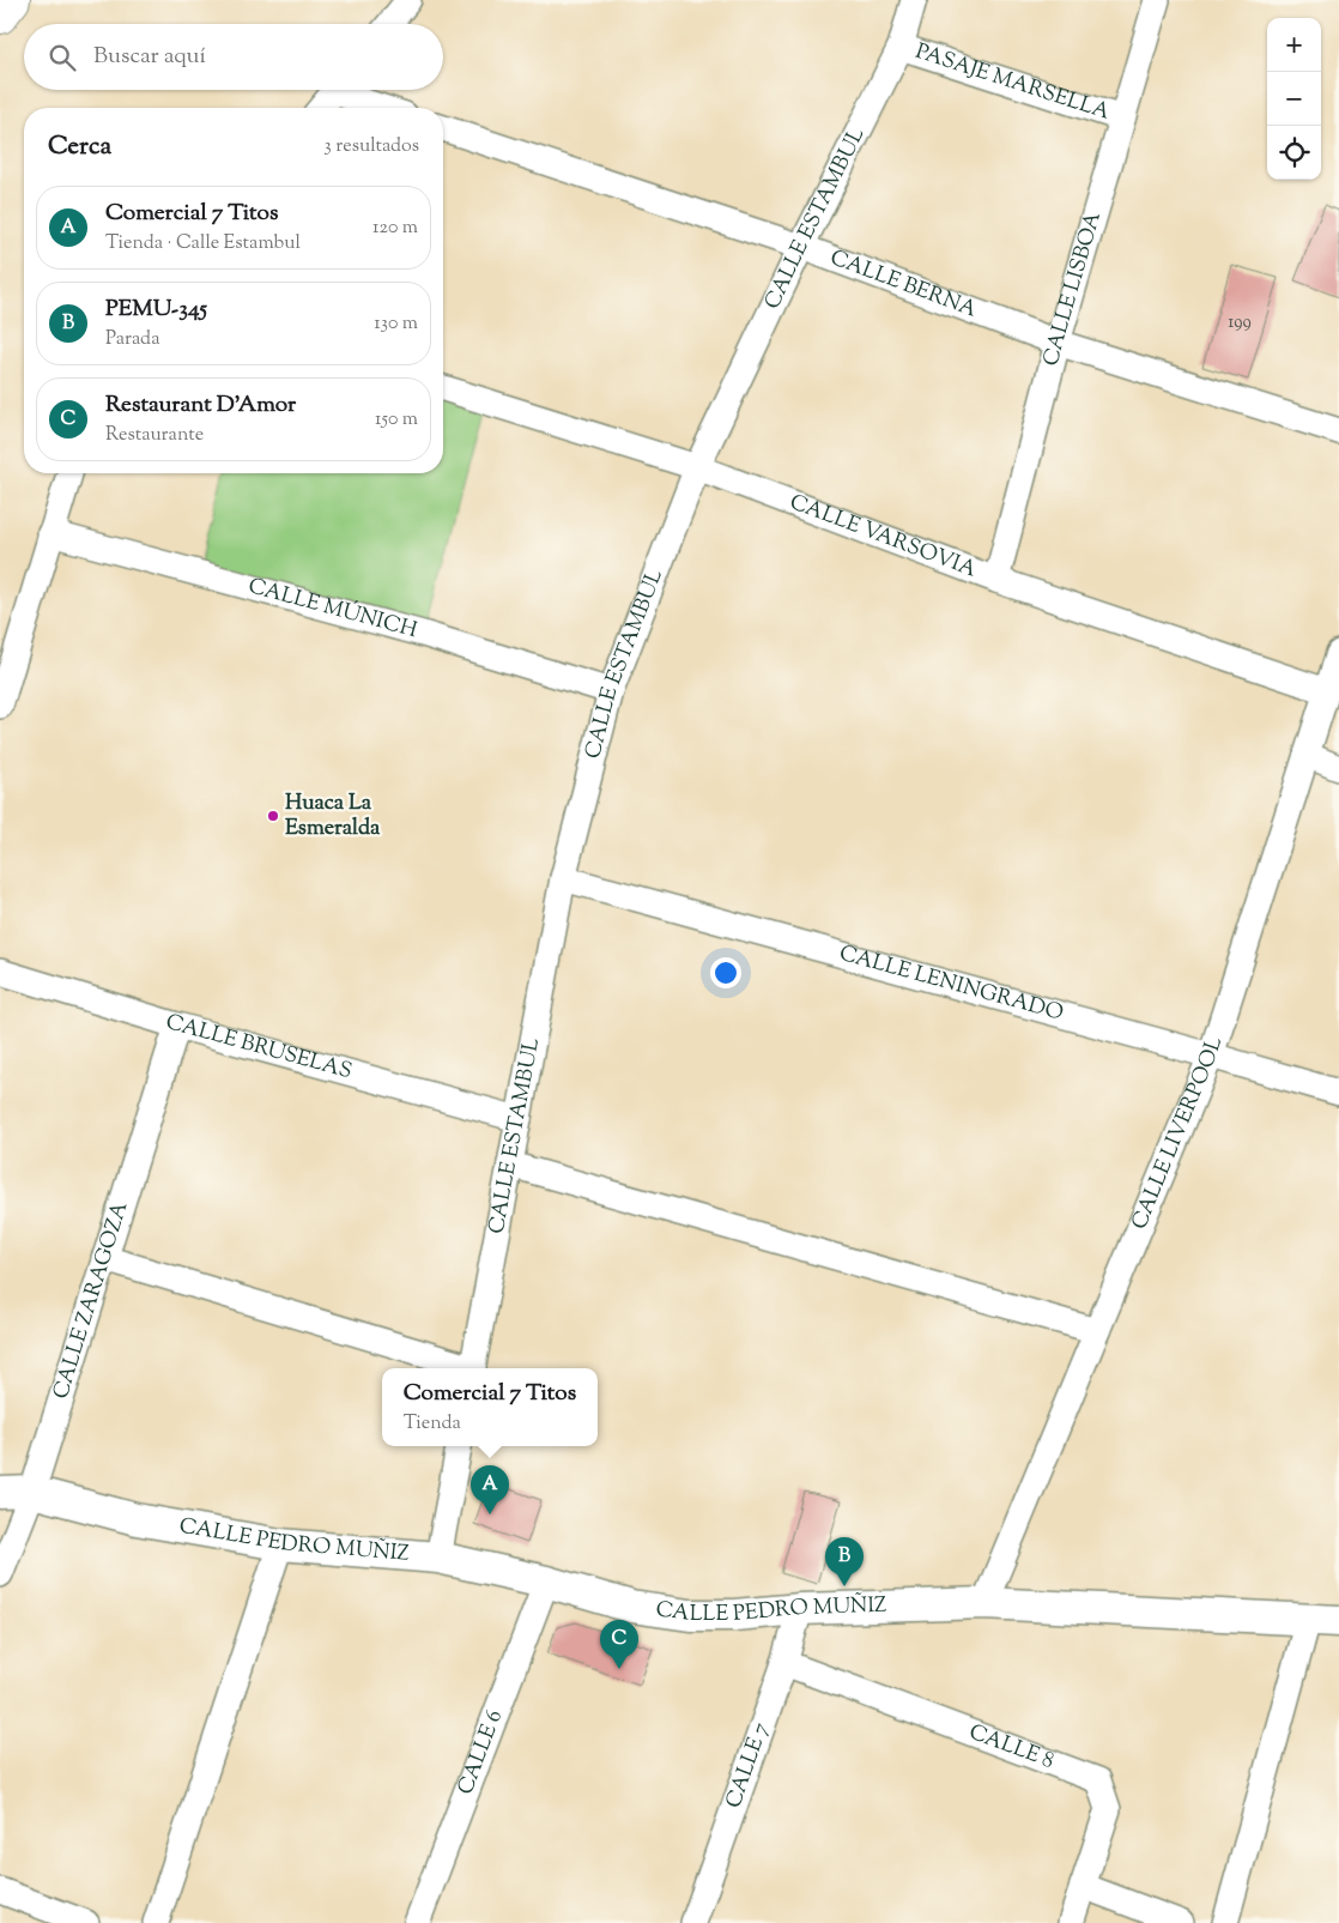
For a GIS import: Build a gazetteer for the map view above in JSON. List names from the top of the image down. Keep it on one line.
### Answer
{"streets":{"street":["PASAJE MARSELLA","CALLE ESTAMBUL","CALLE BERNA","CALLE LISBOA","CALLE VARSOVIA","CALLE MÚNICH","CALLE LENINGRADO","CALLE BRUSELAS","CALLE LIVERPOOL","CALLE ZARAGOZA","CALLE PEDRO MUÑIZ","CALLE 8","CALLE 6","CALLE 7"]},"crossings":[["PASAJE MARSELLA","CALLE ESTAMBUL"],["PASAJE MARSELLA","CALLE LISBOA"],["CALLE ESTAMBUL","CALLE BERNA"],["CALLE ESTAMBUL","CALLE VARSOVIA"],["CALLE ESTAMBUL","CALLE MÚNICH"],["CALLE ESTAMBUL","CALLE LENINGRADO"],["CALLE ESTAMBUL","CALLE BRUSELAS"],["CALLE BERNA","CALLE LISBOA"],["CALLE LISBOA","CALLE VARSOVIA"],["CALLE VARSOVIA","CALLE LIVERPOOL"],["CALLE LENINGRADO","CALLE LIVERPOOL"],["CALLE BRUSELAS","CALLE ZARAGOZA"],["CALLE LIVERPOOL","CALLE PEDRO MUÑIZ"],["CALLE ZARAGOZA","CALLE PEDRO MUÑIZ"],["CALLE PEDRO MUÑIZ","CALLE 6"],["CALLE PEDRO MUÑIZ","CALLE 7"],["CALLE 8","CALLE 7"]],"places":["Huaca La Esmeralda"],"house_numbers":["199"],"page":{"map_buttons":["+","−"],"search":"Buscar aquí","heading":["Cerca","3 resultados"],"list":[{"mark":"A","name":"Comercial 7 Titos","note":"Tienda · Calle Estambul","value":"120 m"},{"mark":"B","name":"PEMU-345","note":"Parada","value":"130 m"},{"mark":"C","name":"Restaurant D'Amor","note":"Restaurante","value":"150 m"}],"popup":["Comercial 7 Titos","Tienda"],"pins":["A","B","C"]}}
